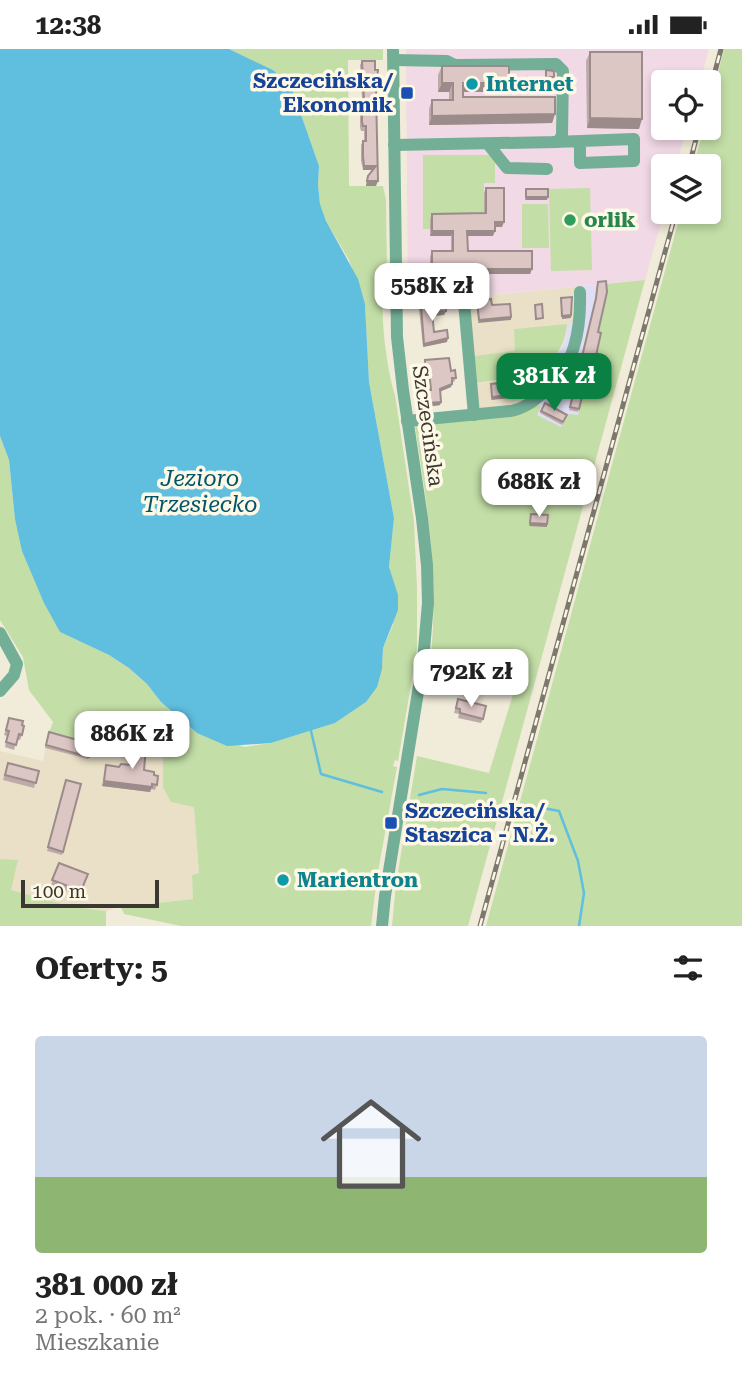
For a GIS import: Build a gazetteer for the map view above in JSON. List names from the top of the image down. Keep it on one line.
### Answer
{"streets":{"street":["Szczecińska"]},"water":["Jezioro Trzesiecko"],"places":{"other":["Internet","orlik","Marientron"],"transit":["Szczecińska/ Ekonomik","Szczecińska/ Staszica - N.Ż."]},"scale_bar":"100 m","page":{"status":"12:38","price":["558K zł","381K zł","688K zł","792K zł","886K zł"],"scale":"100 m","heading":"Oferty: 5","list":[{"name":"381 000 zł","note":"2 pok. · 60 m² · Mieszkanie"}]}}
